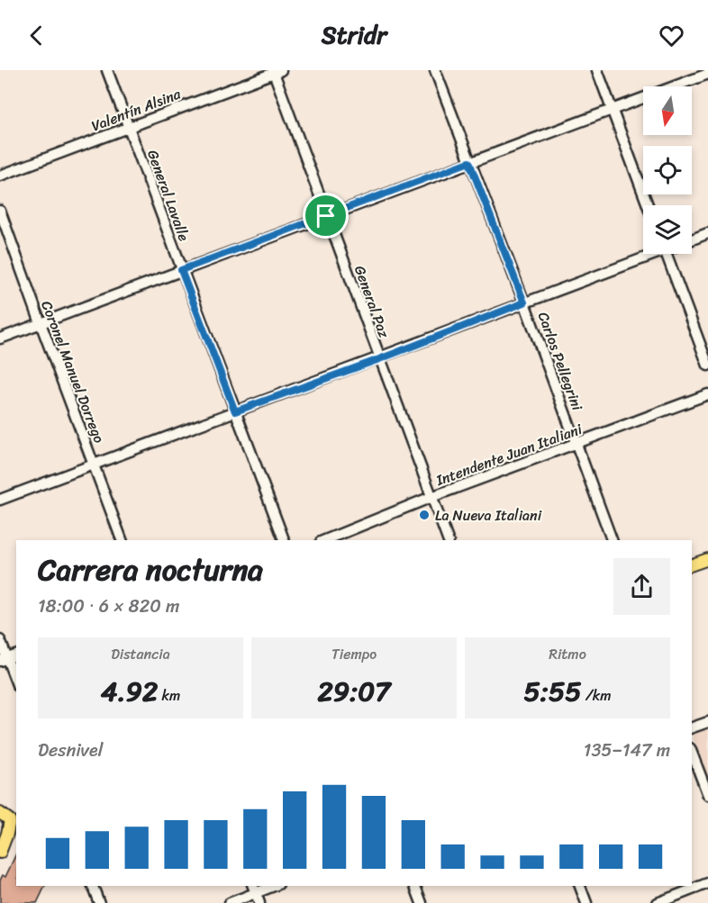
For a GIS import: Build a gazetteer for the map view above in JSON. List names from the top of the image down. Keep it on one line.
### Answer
{"streets":{"street":["Valentín Alsina","General Lavalle","General Paz","Carlos Pellegrini","Coronel Manuel Dorrego","Intendente Juan Italiani"]},"crossings":[["Valentín Alsina","General Lavalle"],["Valentín Alsina","General Paz"],["General Paz","Intendente Juan Italiani"],["Carlos Pellegrini","Intendente Juan Italiani"]],"places":["La Nueva Italiani"],"north":"bottom","page":{"header":"Stridr","heading":["Carrera nocturna","18:00 · 6 × 820 m"],"stats":[["Distancia","4.92 km"],["Tiempo","29:07"],["Ritmo","5:55 /km"]],"chart":["Desnivel","135–147 m"]}}
